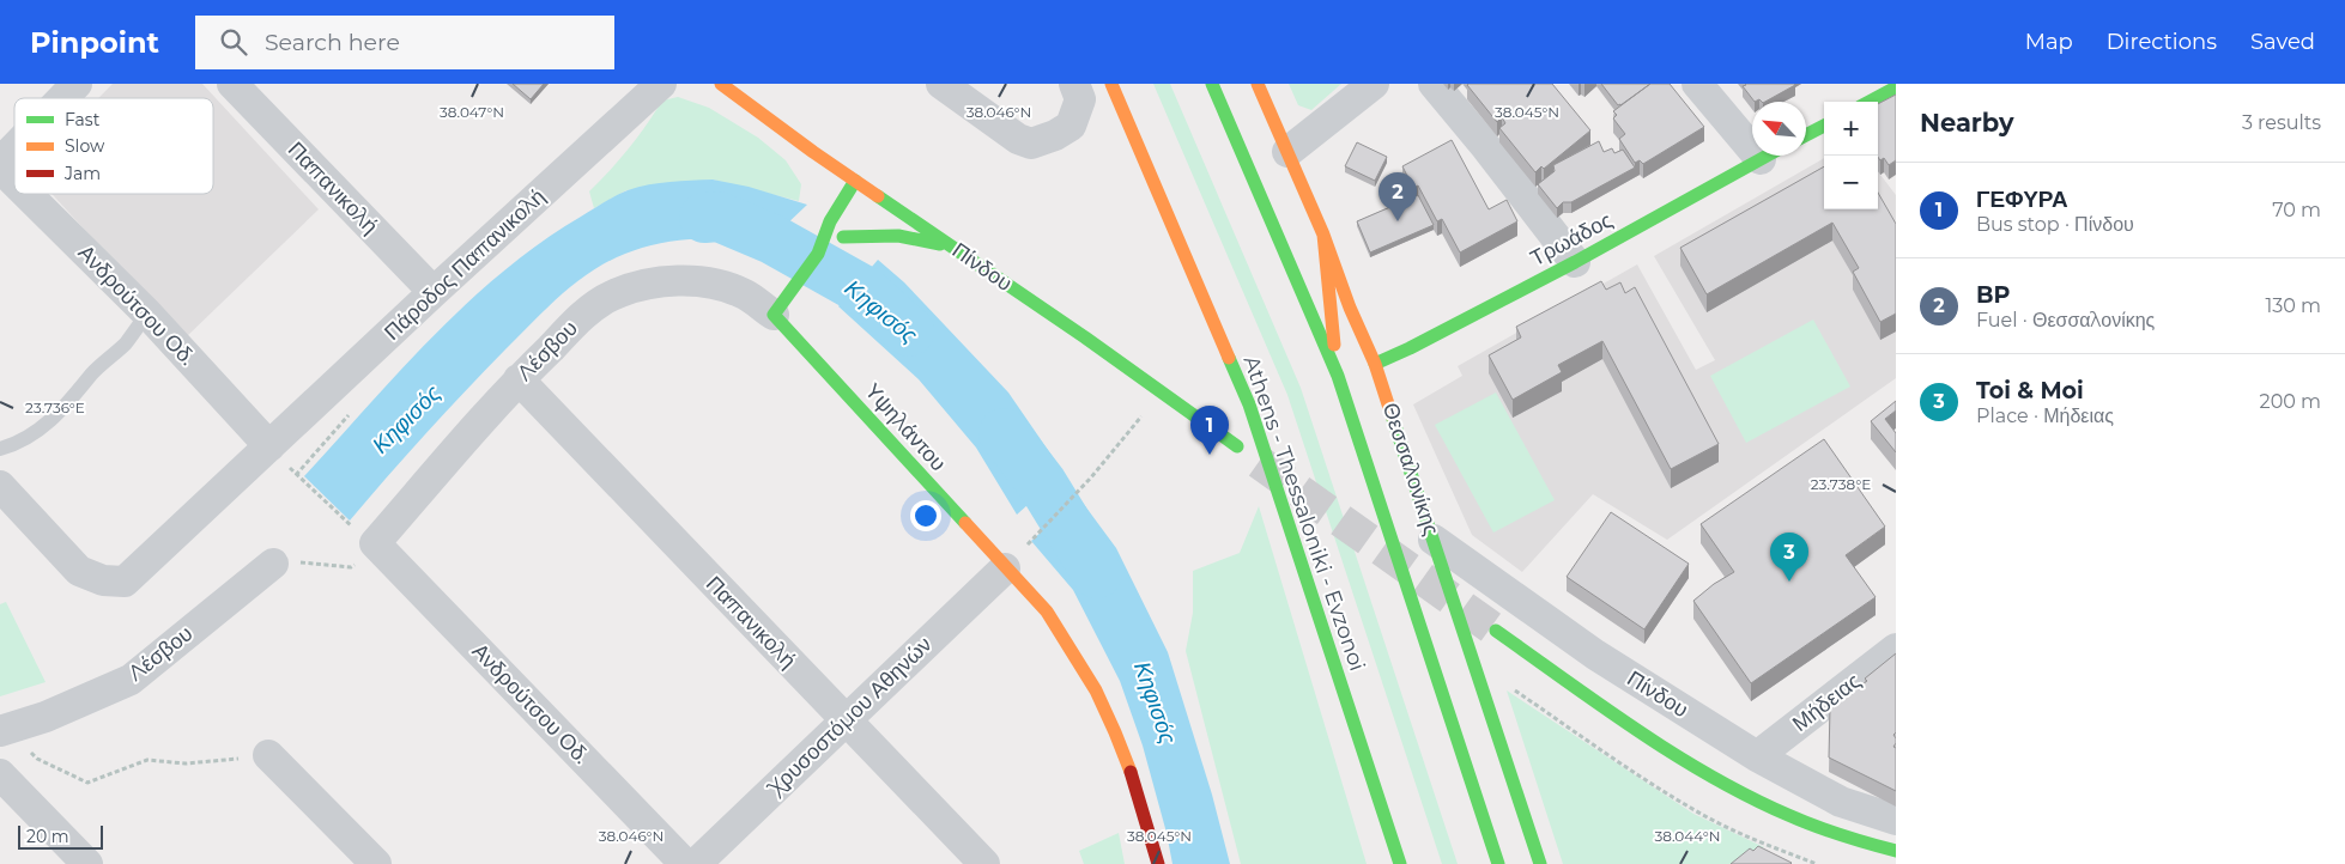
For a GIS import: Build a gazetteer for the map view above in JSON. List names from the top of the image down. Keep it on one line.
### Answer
{"streets":{"main road":["Τρωάδος","Πίνδου","Υψηλάντου","Θεσσαλονίκης","Athens - Thessaloniki - Evzonoi"],"street":["Παπανικολή","Πάροδος Παπανικολή","Ανδρούτσου Οδ.","Λέσβου","Μήδειας","Χρυσοστόμου Αθηνών"]},"crossings":[["Παπανικολή","Πάροδος Παπανικολή"],["Παπανικολή","Λέσβου"],["Παπανικολή","Χρυσοστόμου Αθηνών"],["Τρωάδος","Θεσσαλονίκης"],["Πάροδος Παπανικολή","Ανδρούτσου Οδ."],["Πίνδου","Θεσσαλονίκης"],["Πίνδου","Μήδειας"],["Ανδρούτσου Οδ.","Λέσβου"],["Λέσβου","Υψηλάντου"],["Υψηλάντου","Χρυσοστόμου Αθηνών"]],"water":["Κηφισός"],"legend":["Fast","Slow","Jam"],"scale_bar":"20 m","north":"top left","page":{"header":"Pinpoint","search":"Search here","nav":["Map","Directions","Saved"],"heading":["Nearby","3 results"],"map_buttons":["+","−"],"list":[{"mark":"1","name":"ΓΕΦΥΡΑ","note":"Bus stop · Πίνδου","value":"70 m"},{"mark":"2","name":"BP","note":"Fuel · Θεσσαλονίκης","value":"130 m"},{"mark":"3","name":"Toi & Moi","note":"Place · Μήδειας","value":"200 m"}],"pins":["2","1","3"],"scale":"20 m"},"coordinates":["38.047°N","38.046°N","38.045°N","23.736°E","23.738°E","38.044°N"]}
